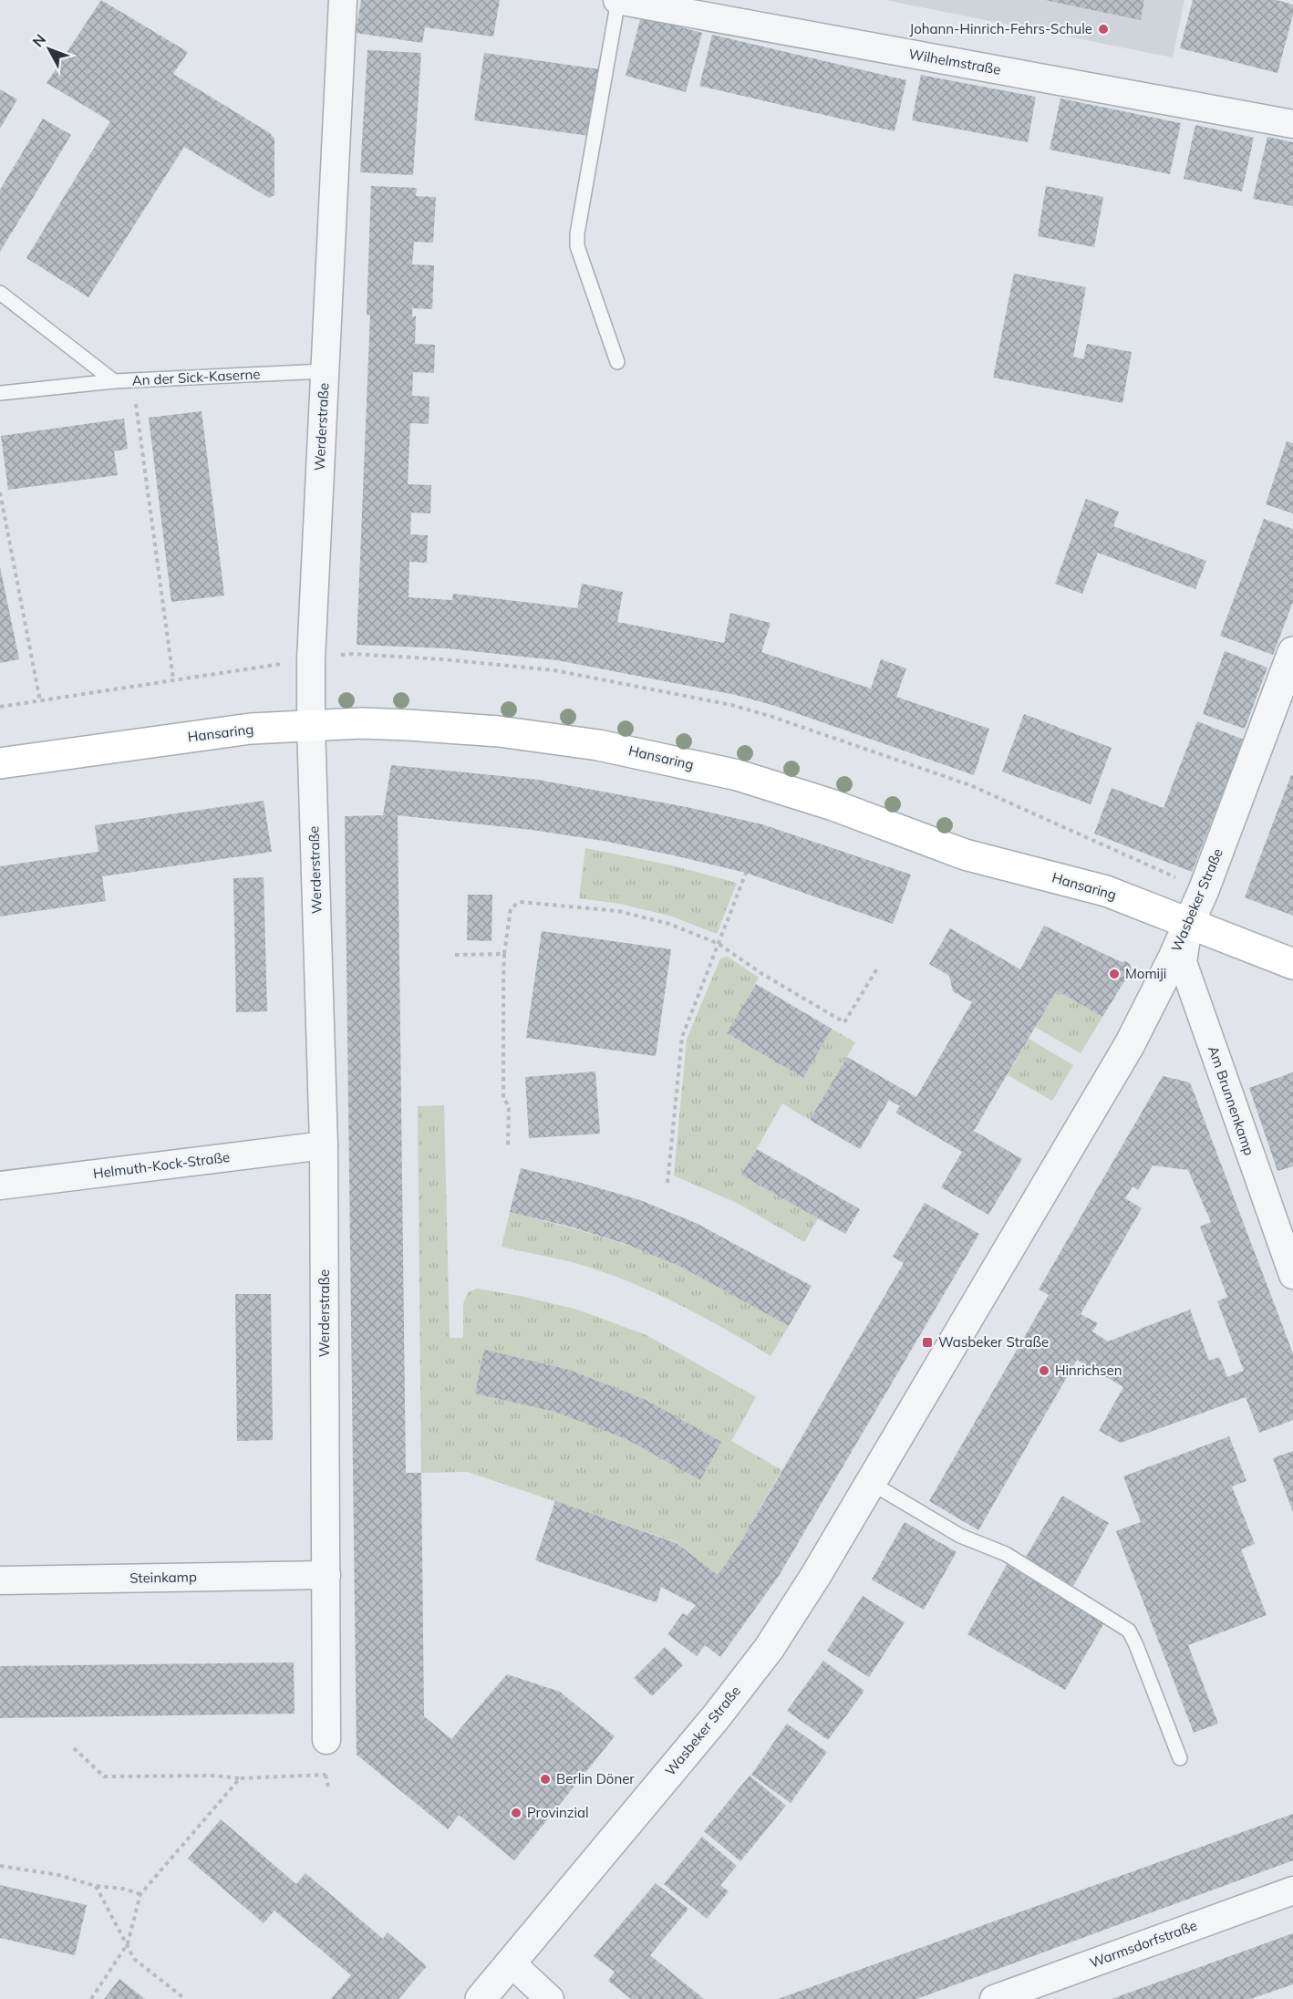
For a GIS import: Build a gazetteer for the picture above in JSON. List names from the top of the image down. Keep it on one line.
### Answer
{"streets":{"main road":["Hansaring"],"street":["Wilhelmstraße","Werderstraße","Wasbeker Straße","Am Brunnenkamp","Helmuth-Kock-Straße","Steinkamp","Warmsdorfstraße"],"lane":["An der Sick-Kaserne"]},"crossings":[["An der Sick-Kaserne","Werderstraße"],["Werderstraße","Hansaring"],["Werderstraße","Helmuth-Kock-Straße"],["Werderstraße","Steinkamp"],["Hansaring","Wasbeker Straße"],["Hansaring","Am Brunnenkamp"],["Wasbeker Straße","Am Brunnenkamp"]],"places":{"other":["Johann-Hinrich-Fehrs-Schule","Momiji","Hinrichsen","Berlin Döner","Provinzial"],"transit":["Wasbeker Straße"]},"north":"top left"}
